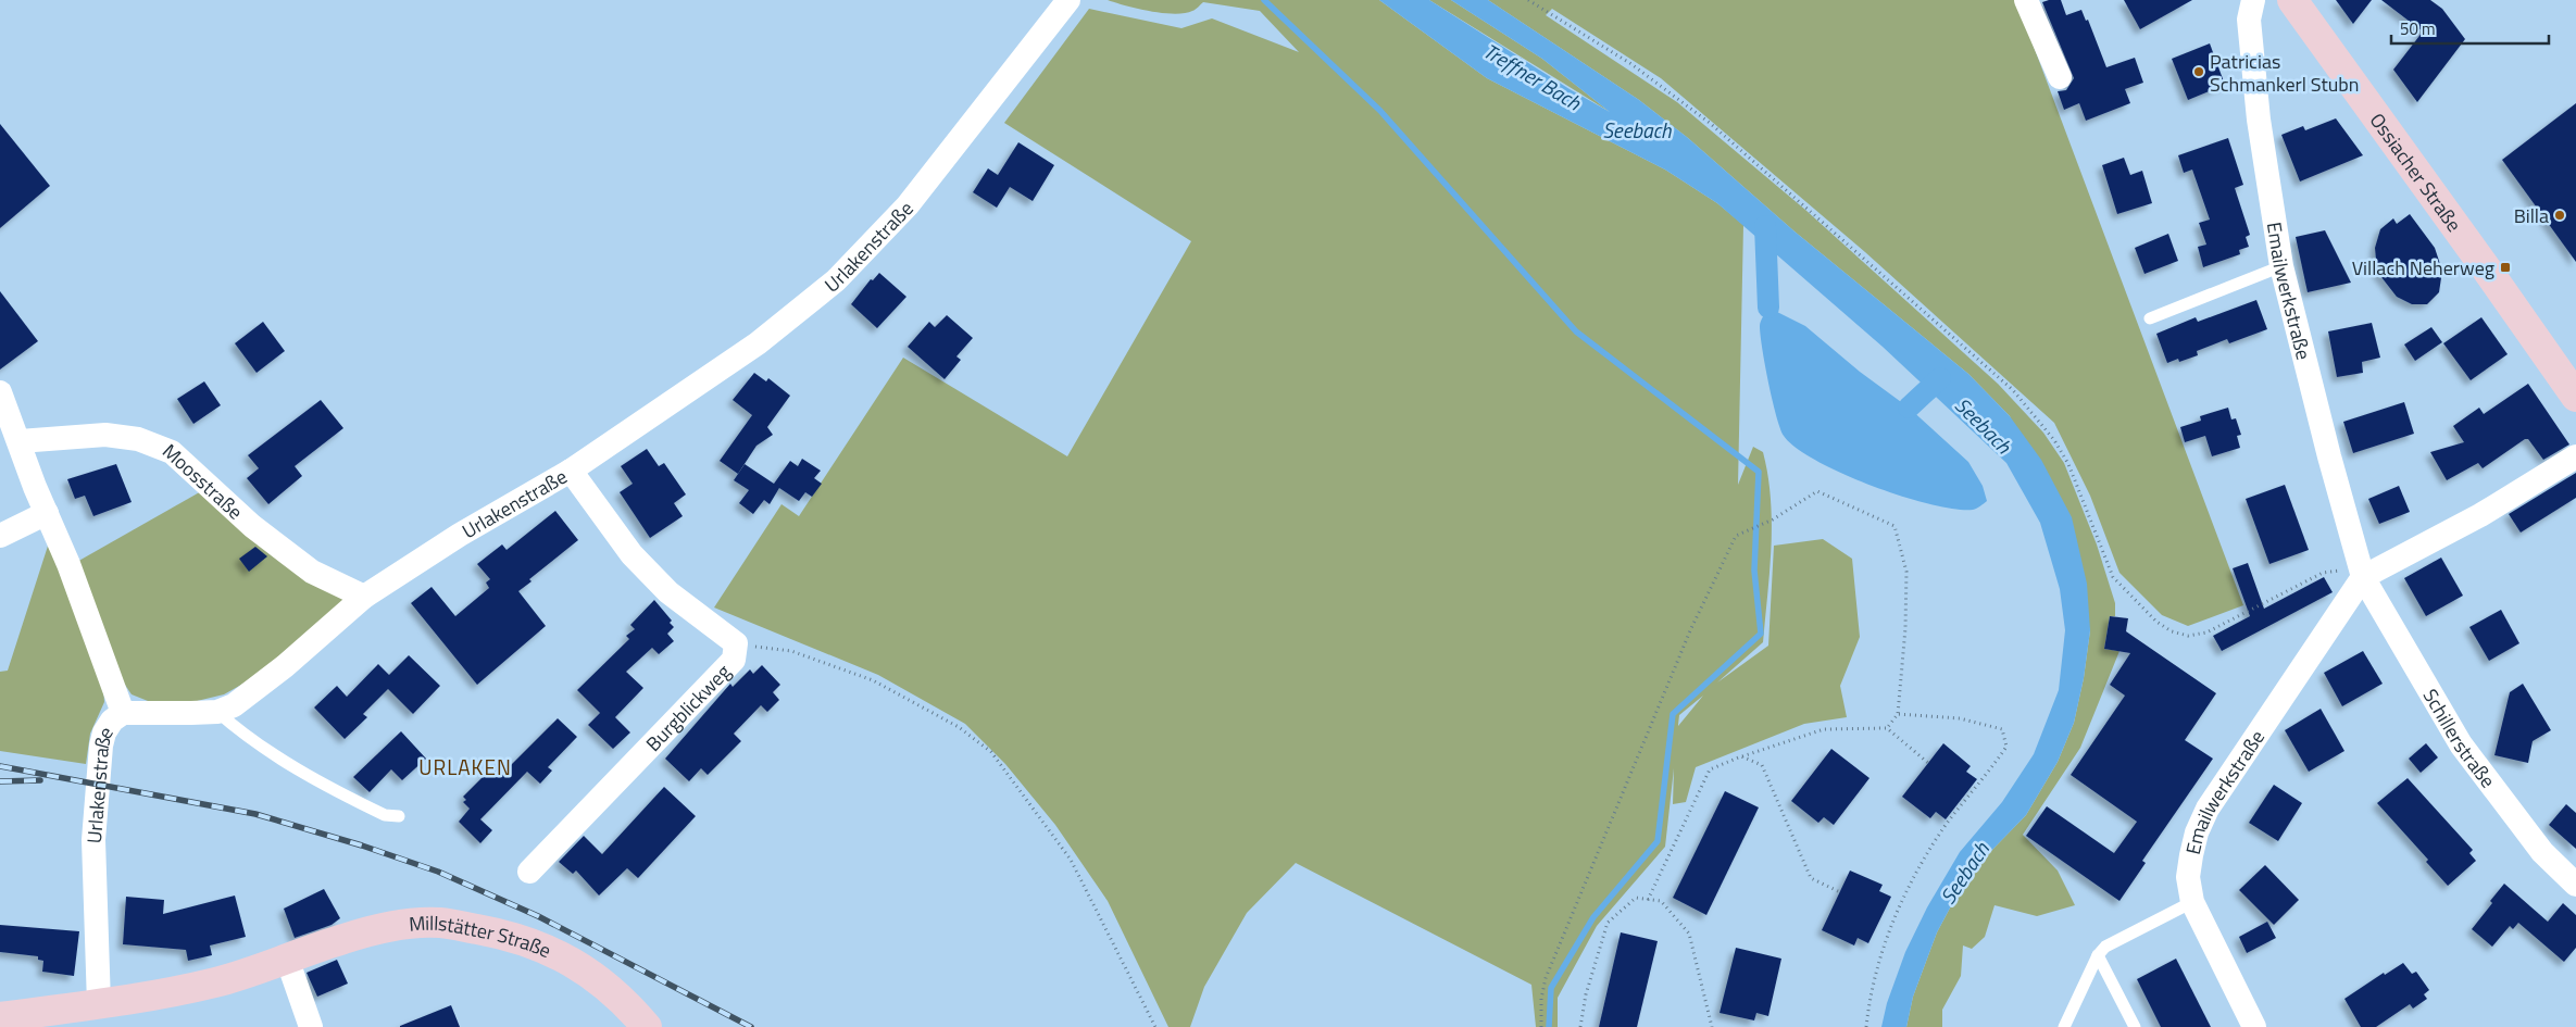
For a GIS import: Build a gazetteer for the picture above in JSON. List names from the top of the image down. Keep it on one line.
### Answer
{"streets":{"street":["Ossiacher Straße","Urlakenstraße","Emailwerkstraße","Moosstraße","Burgblickweg","Schillerstraße","Millstätter Straße"]},"crossings":[["Urlakenstraße","Moosstraße"],["Urlakenstraße","Burgblickweg"],["Urlakenstraße","Millstätter Straße"],["Emailwerkstraße","Schillerstraße"]],"districts":["URLAKEN"],"water":["Treffner Bach","Seebach"],"places":{"other":["Patricias Schmankerl Stubn","Billa"],"transit":["Villach Neherweg"]},"scale_bar":"50 m"}
